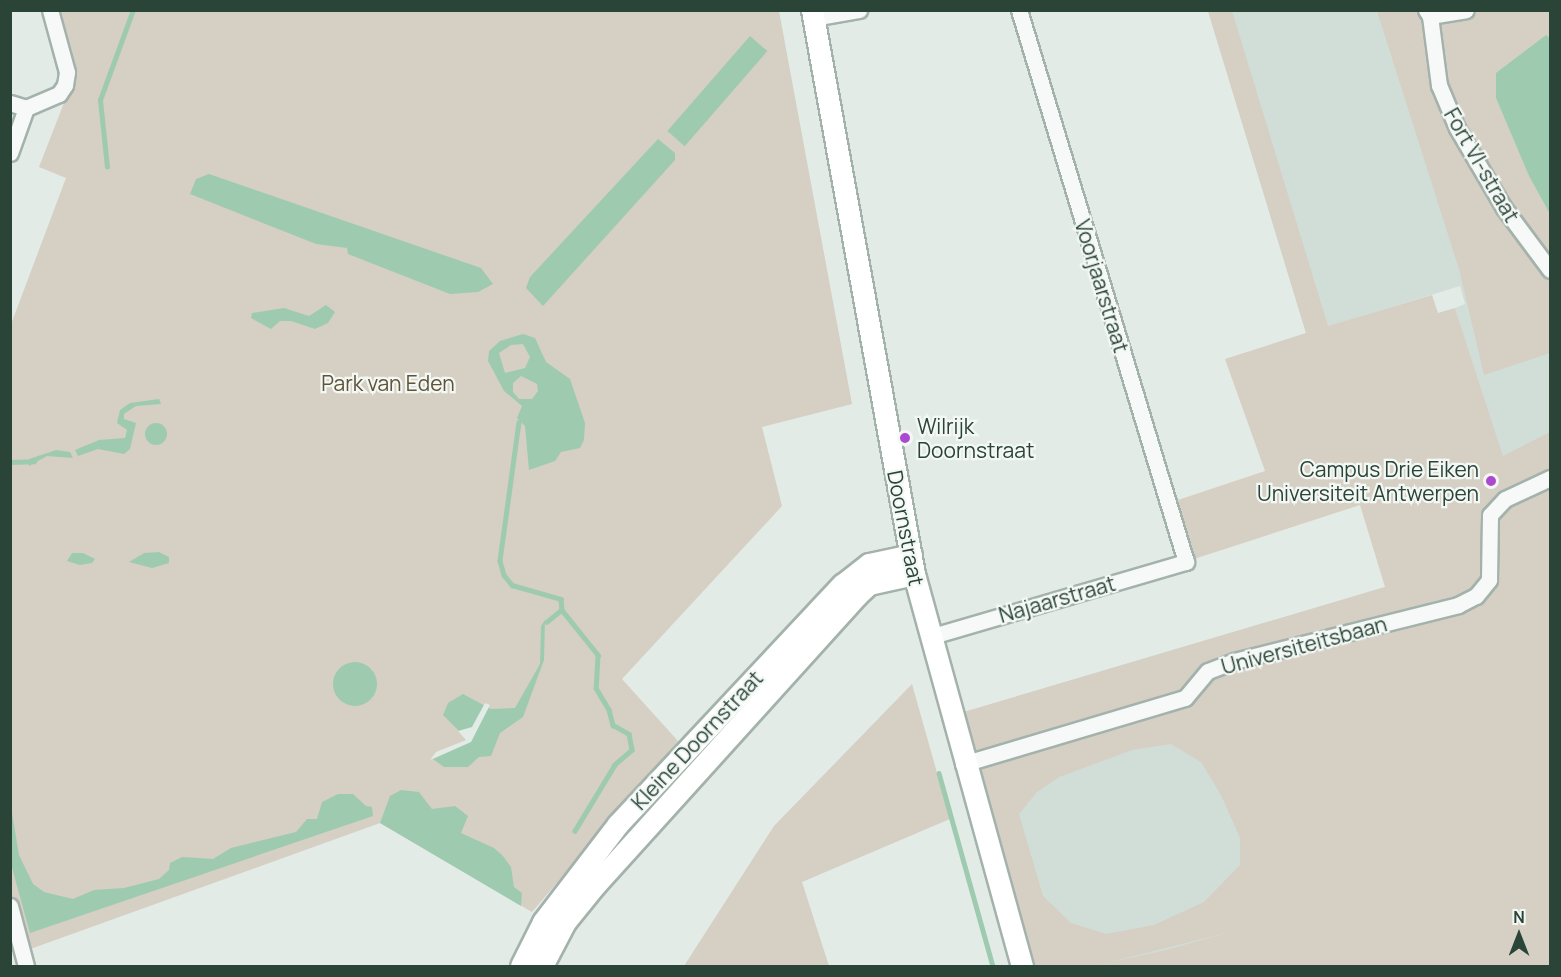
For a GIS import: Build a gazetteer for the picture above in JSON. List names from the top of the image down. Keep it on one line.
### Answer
{"streets":{"street":["Fort VI-straat","Voorjaarstraat","Doornstraat","Najaarstraat","Universiteitsbaan","Kleine Doornstraat"]},"crossings":[["Voorjaarstraat","Najaarstraat"],["Doornstraat","Najaarstraat"],["Doornstraat","Universiteitsbaan"],["Doornstraat","Kleine Doornstraat"]],"parks":["Park van Eden"],"places":["Wilrijk Doornstraat","Campus Drie Eiken Universiteit Antwerpen"],"north":"top"}
